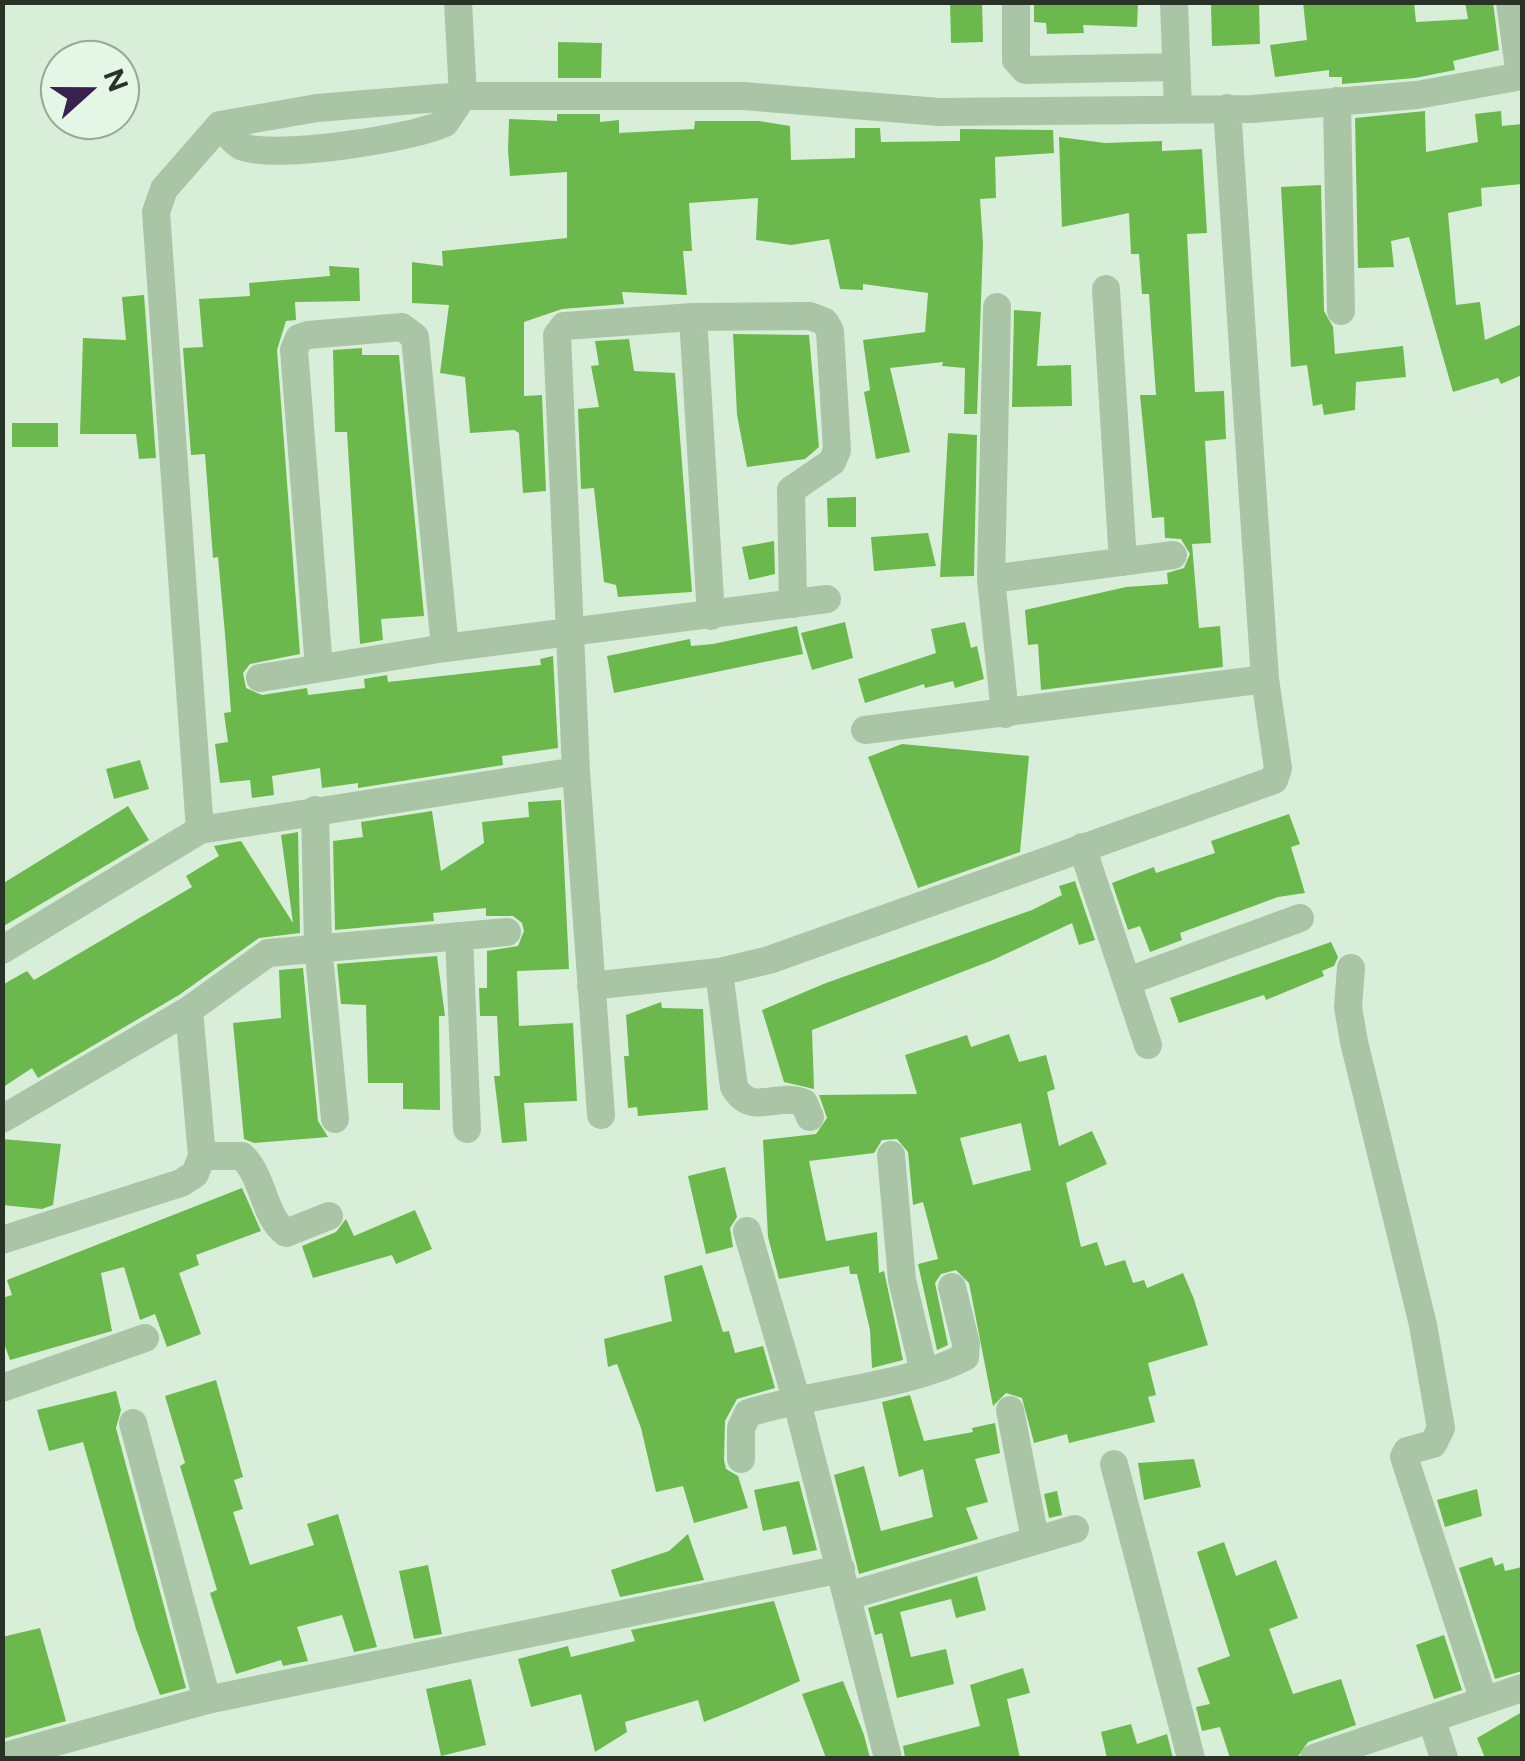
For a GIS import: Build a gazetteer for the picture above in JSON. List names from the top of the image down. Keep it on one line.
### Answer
{"north":"right"}
